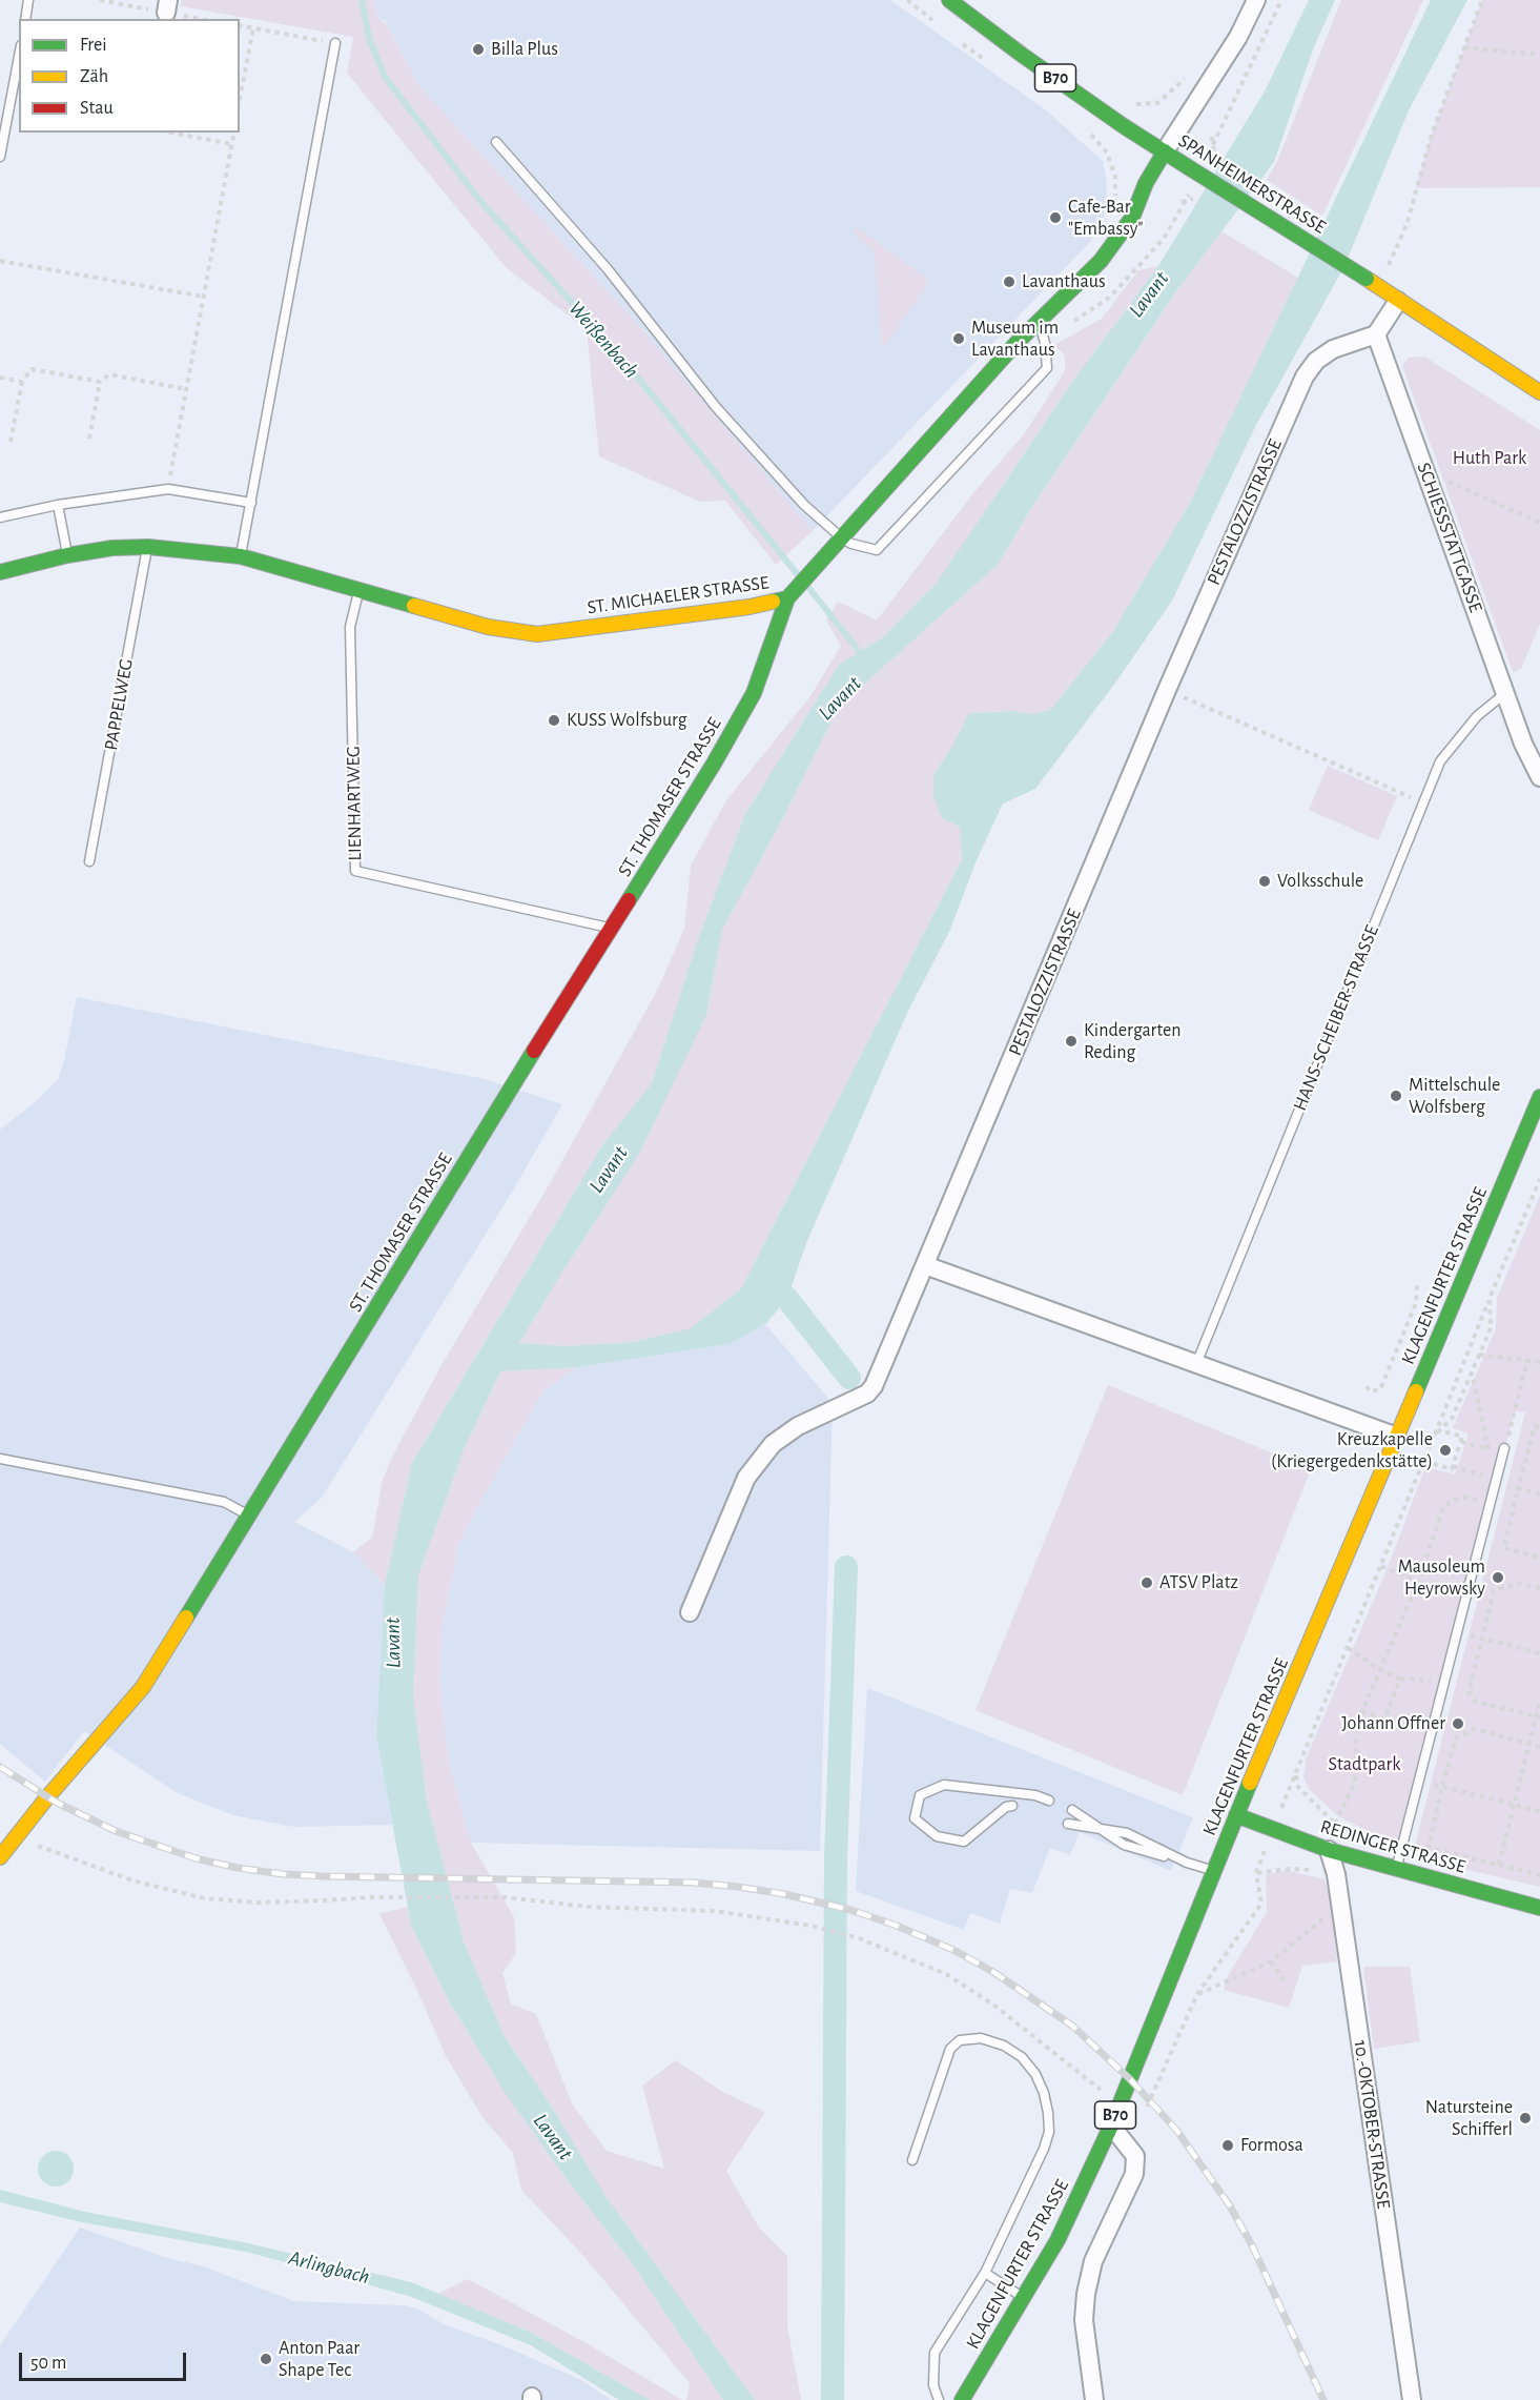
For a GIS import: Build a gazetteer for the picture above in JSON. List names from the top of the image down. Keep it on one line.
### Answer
{"streets":{"main road":["B70","SPANHEIMERSTRASSE","ST. MICHAELER STRASSE","ST. THOMASER STRASSE","KLAGENFURTER STRASSE","REDINGER STRASSE"],"street":["PESTALOZZISTRASSE","SCHIESSSTATTGASSE","10.-OKTOBER-STRASSE"],"lane":["PAPPELWEG","LIENHARTWEG","HANS-SCHEIBER-STRASSE"]},"crossings":[["SPANHEIMERSTRASSE","ST. MICHAELER STRASSE"],["PESTALOZZISTRASSE","SCHIESSSTATTGASSE"],["SCHIESSSTATTGASSE","HANS-SCHEIBER-STRASSE"],["ST. MICHAELER STRASSE","PAPPELWEG"],["ST. MICHAELER STRASSE","ST. THOMASER STRASSE"],["ST. MICHAELER STRASSE","LIENHARTWEG"],["ST. THOMASER STRASSE","LIENHARTWEG"],["KLAGENFURTER STRASSE","REDINGER STRASSE"],["REDINGER STRASSE","10.-OKTOBER-STRASSE"]],"water":["Lavant","Weißenbach","Arlingbach"],"parks":["Huth Park","Stadtpark"],"places":["Billa Plus","Cafe-Bar \"Embassy\"","Lavanthaus","Museum im Lavanthaus","KUSS Wolfsburg","Volksschule","Kindergarten Reding","Mittelschule Wolfsberg","Kreuzkapelle (Kriegergedenkstätte)","Mausoleum Heyrowsky","ATSV Platz","Johann Offner","Natursteine Schifferl","Formosa","Anton Paar Shape Tec"],"legend":["Frei","Zäh","Stau"],"scale_bar":"50 m"}
